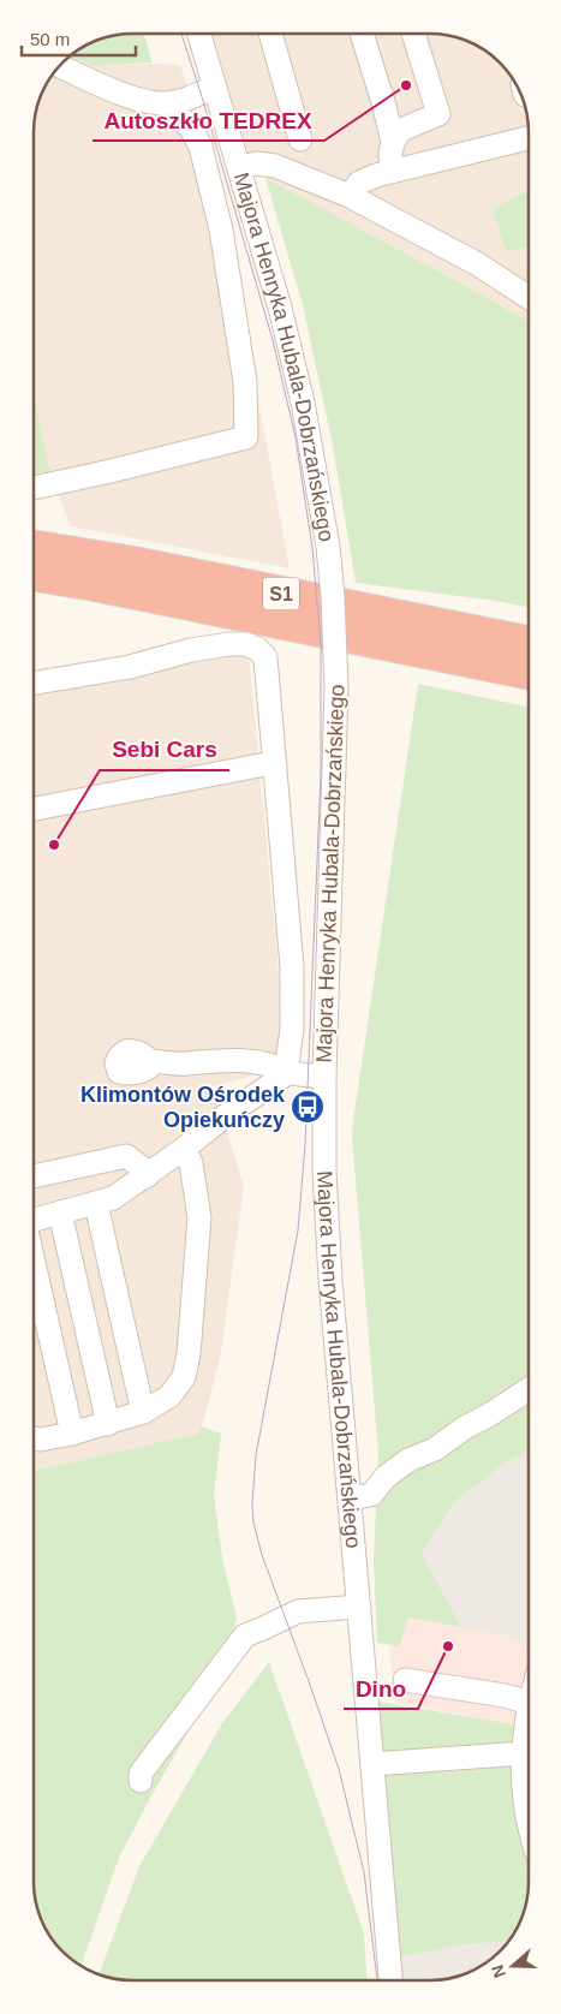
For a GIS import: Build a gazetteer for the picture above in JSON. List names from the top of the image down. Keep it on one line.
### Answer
{"streets":{"highway":["S1"],"street":["Majora Henryka Hubala-Dobrzańskiego"]},"places":{"other":["Autoszkło TEDREX","Sebi Cars","Dino"],"bus stop":["Klimontów Ośrodek Opiekuńczy"]},"scale_bar":"50 m","north":"left"}
